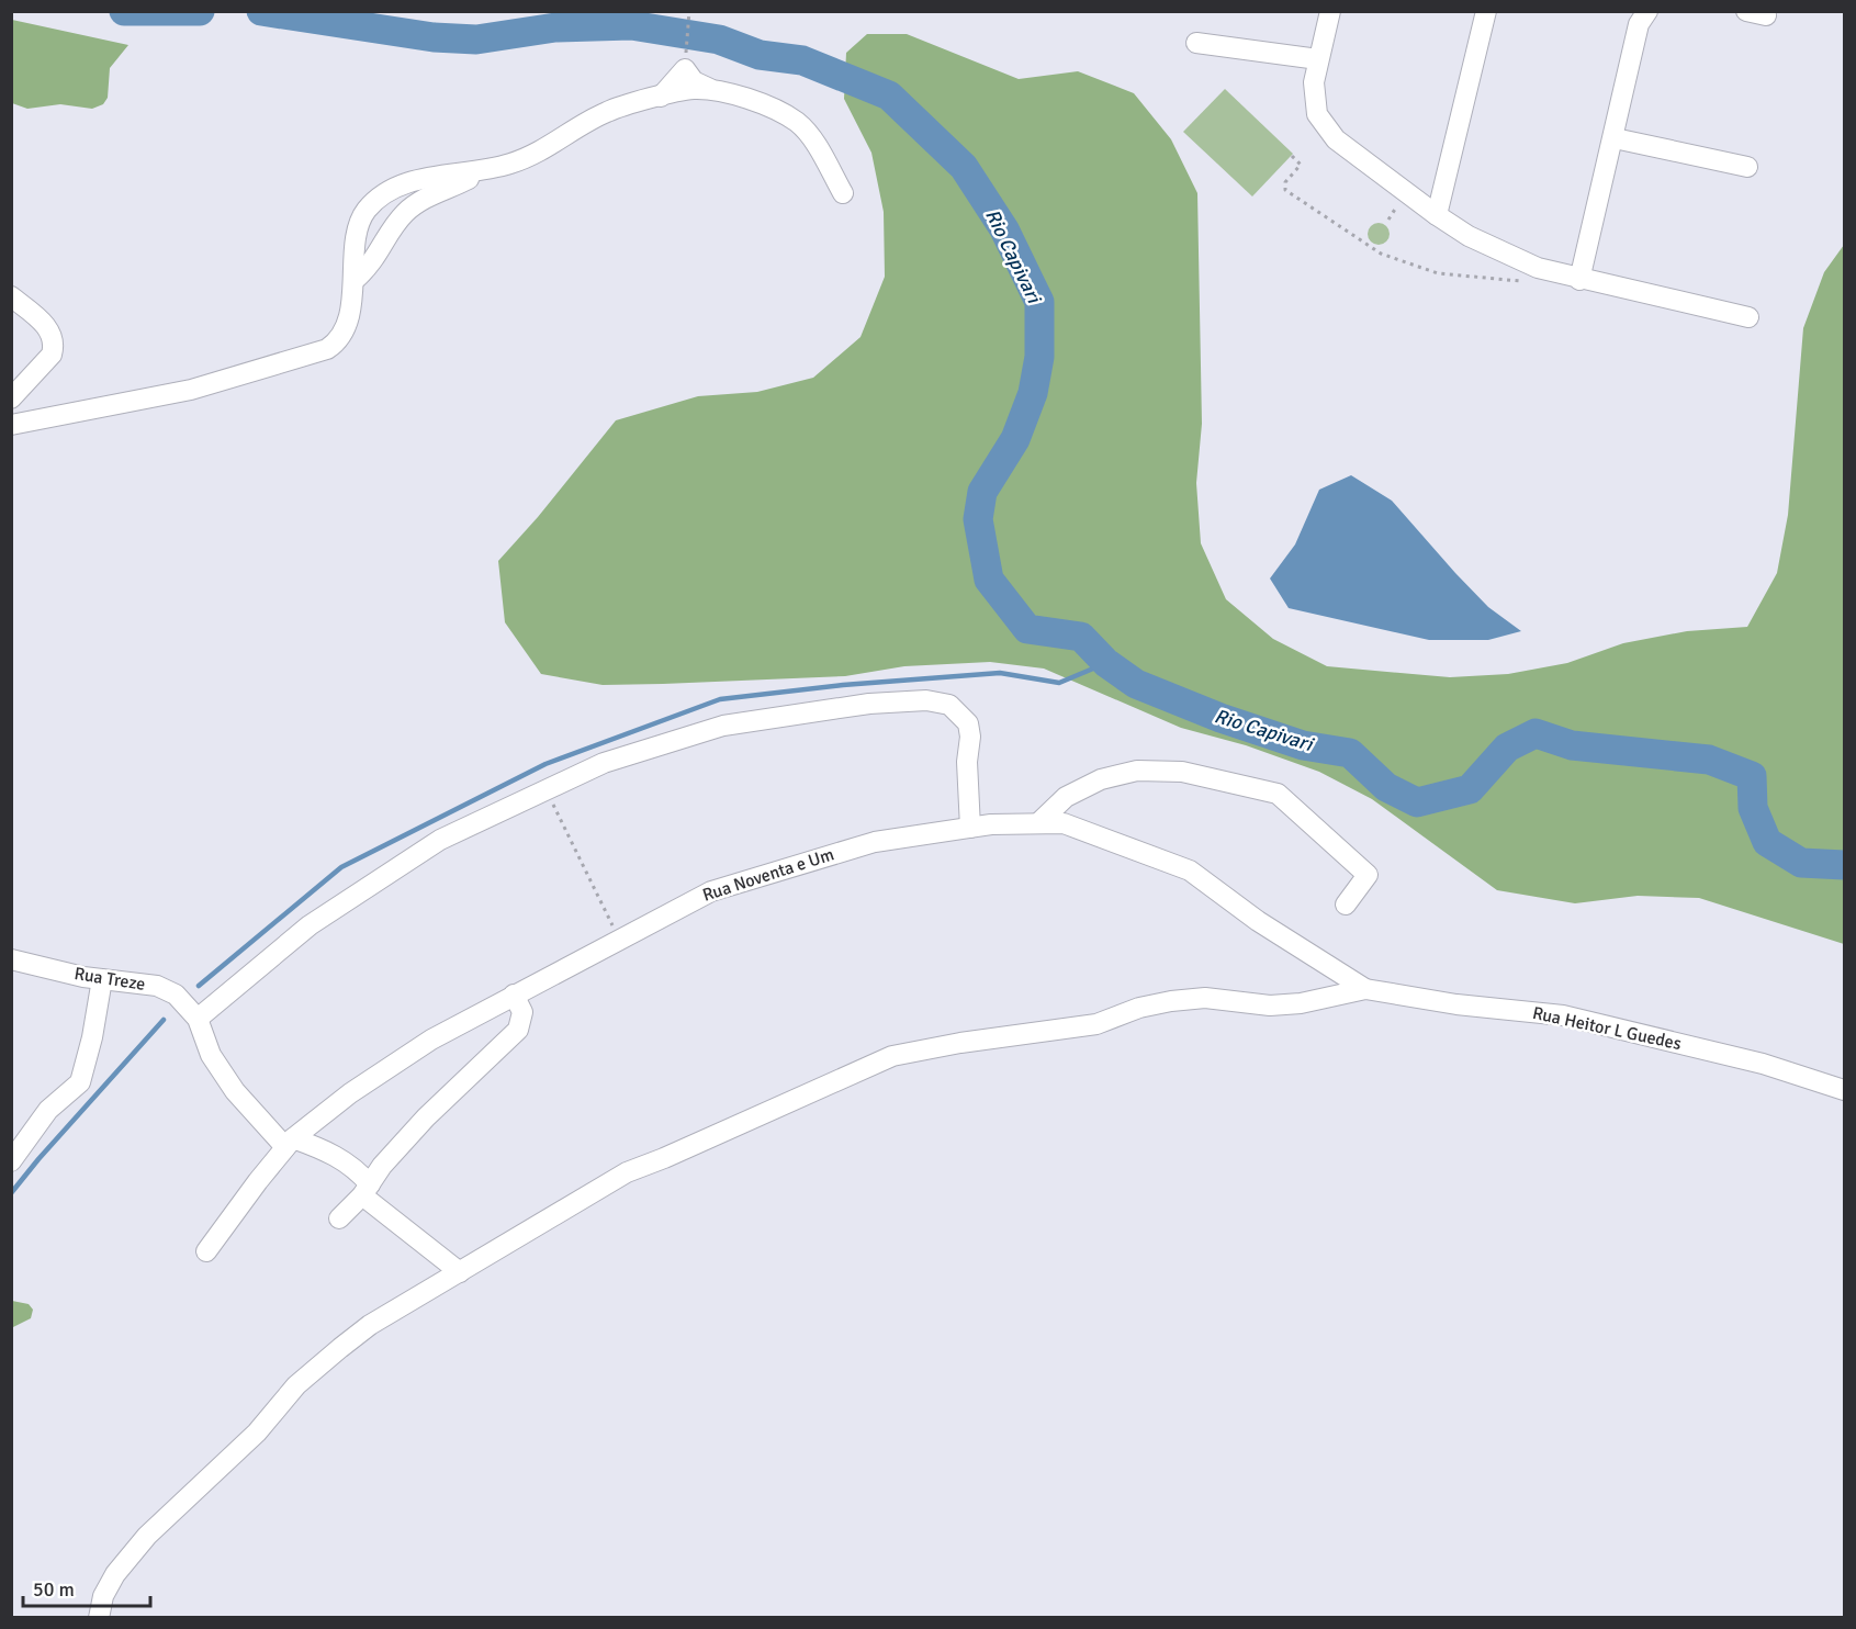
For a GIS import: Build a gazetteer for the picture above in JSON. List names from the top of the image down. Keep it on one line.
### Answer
{"streets":{"street":["Rua Noventa e Um","Rua Treze","Rua Heitor L Guedes"]},"crossings":[["Rua Noventa e Um","Rua Heitor L Guedes"]],"water":["Rio Capivari"],"scale_bar":"50 m"}
